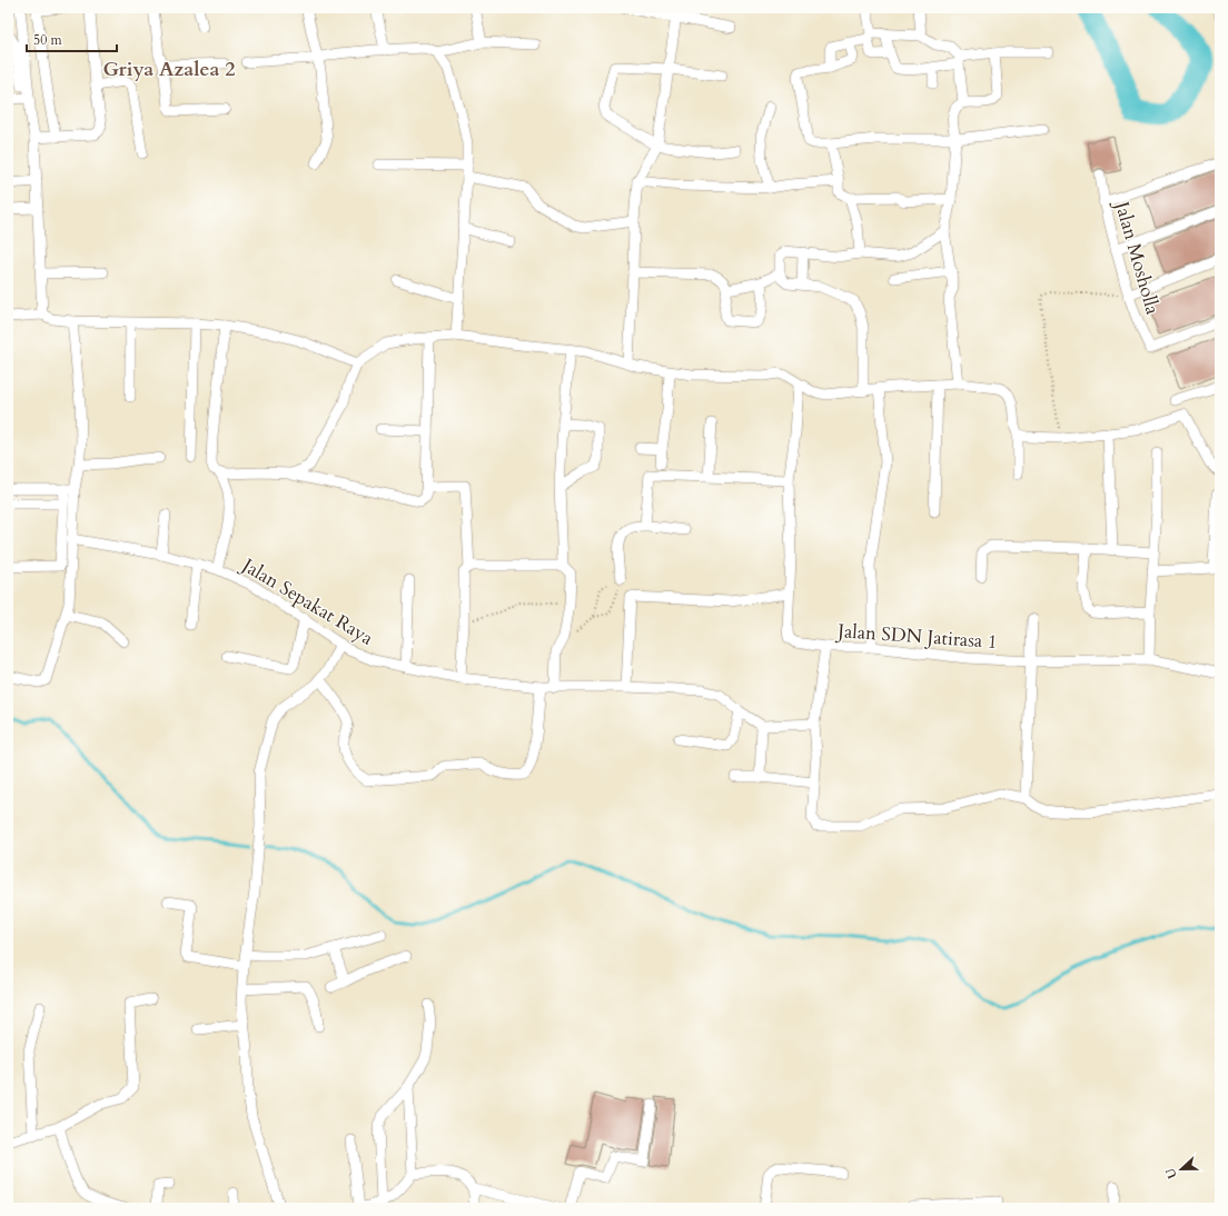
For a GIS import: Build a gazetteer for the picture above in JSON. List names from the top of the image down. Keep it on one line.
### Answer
{"streets":{"street":["Jalan Mosholla","Jalan Sepakat Raya","Jalan SDN Jatirasa 1"]},"districts":["Griya Azalea 2"],"scale_bar":"50 m","north":"left"}
